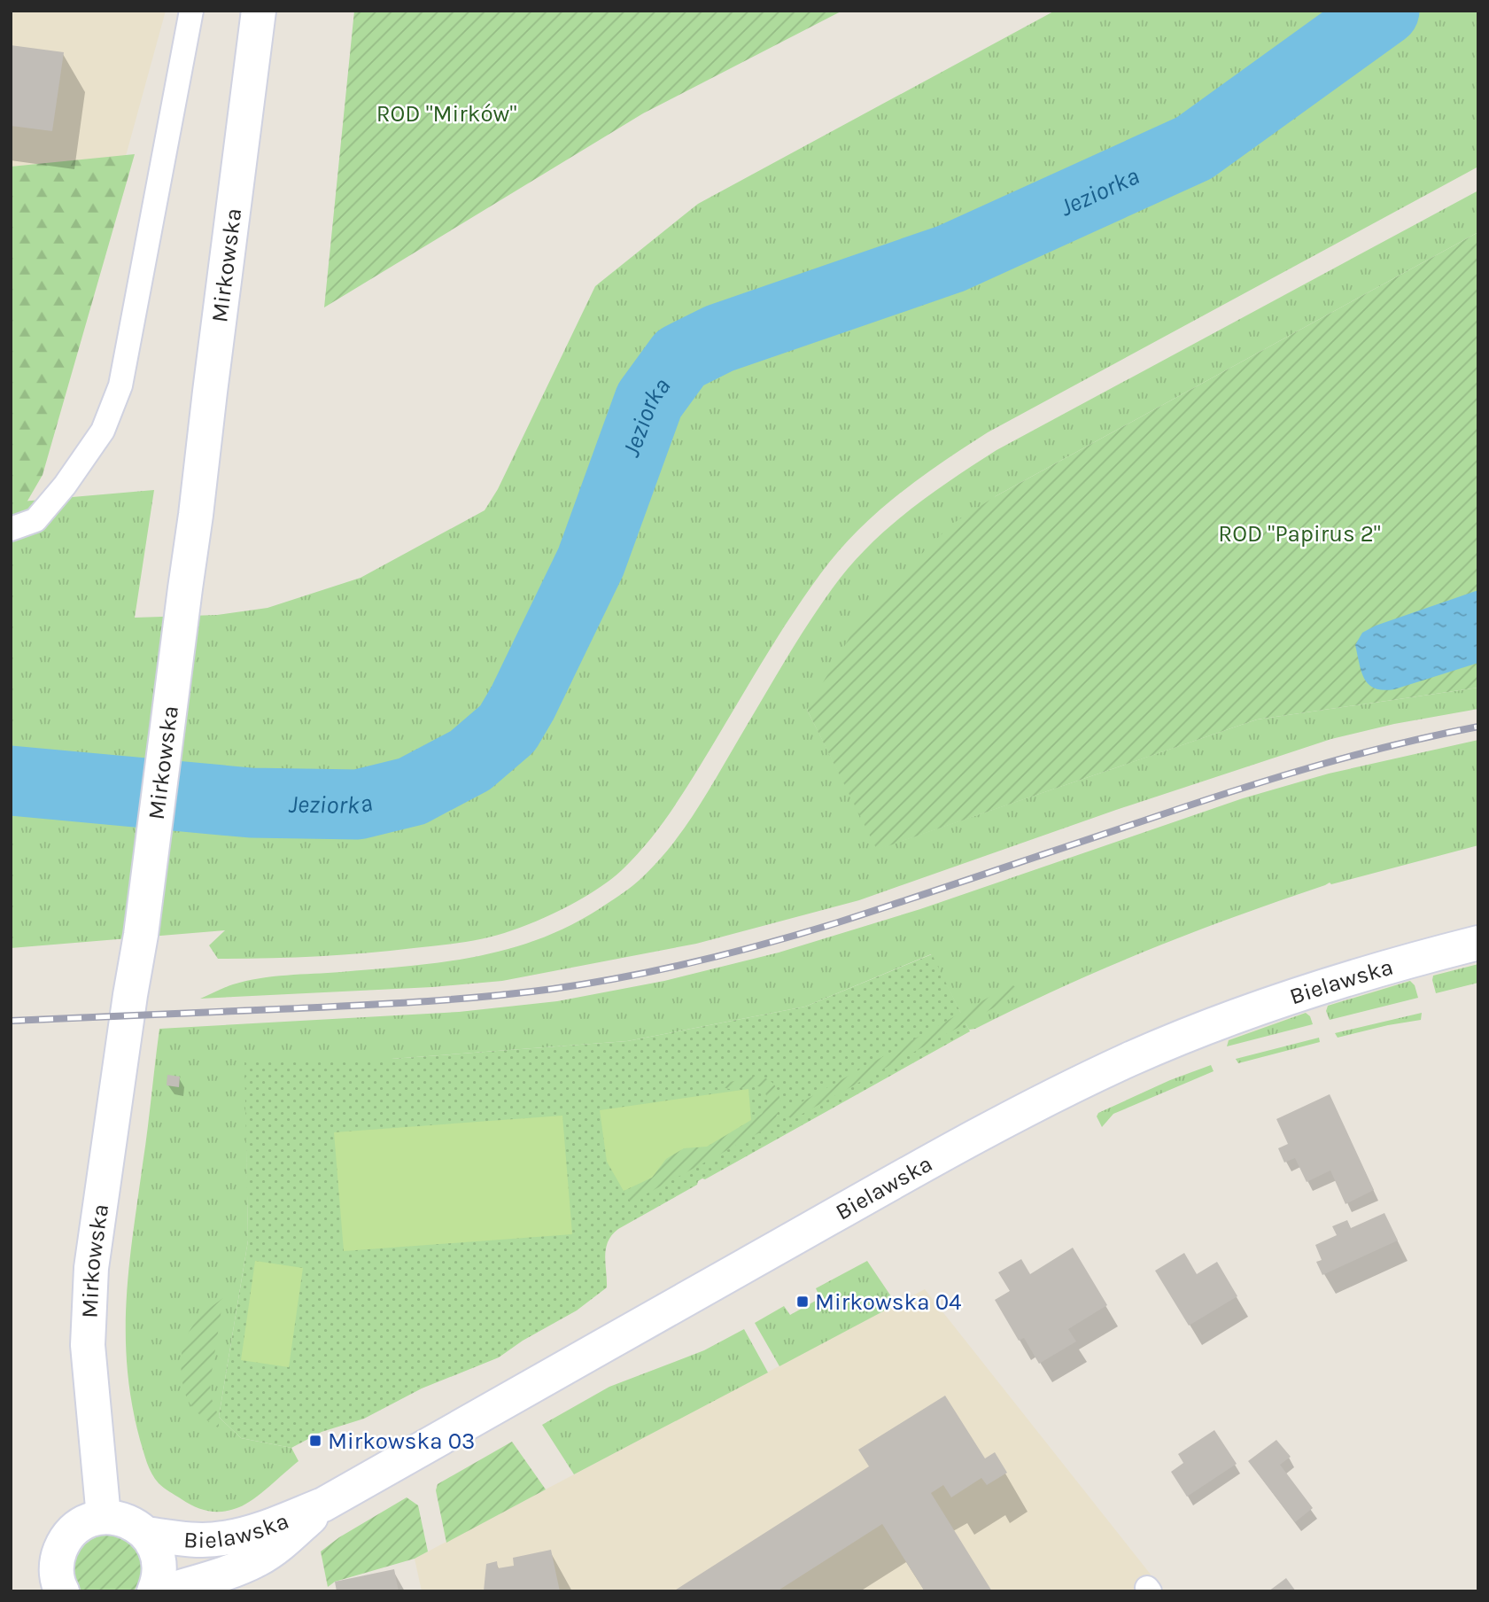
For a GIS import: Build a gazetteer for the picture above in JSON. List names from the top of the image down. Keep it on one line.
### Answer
{"streets":{"street":["Mirkowska","Bielawska"]},"water":["Jeziorka"],"parks":["ROD \"Mirków\"","ROD \"Papirus 2\""],"places":{"transit":["Mirkowska 04","Mirkowska 03"]}}
